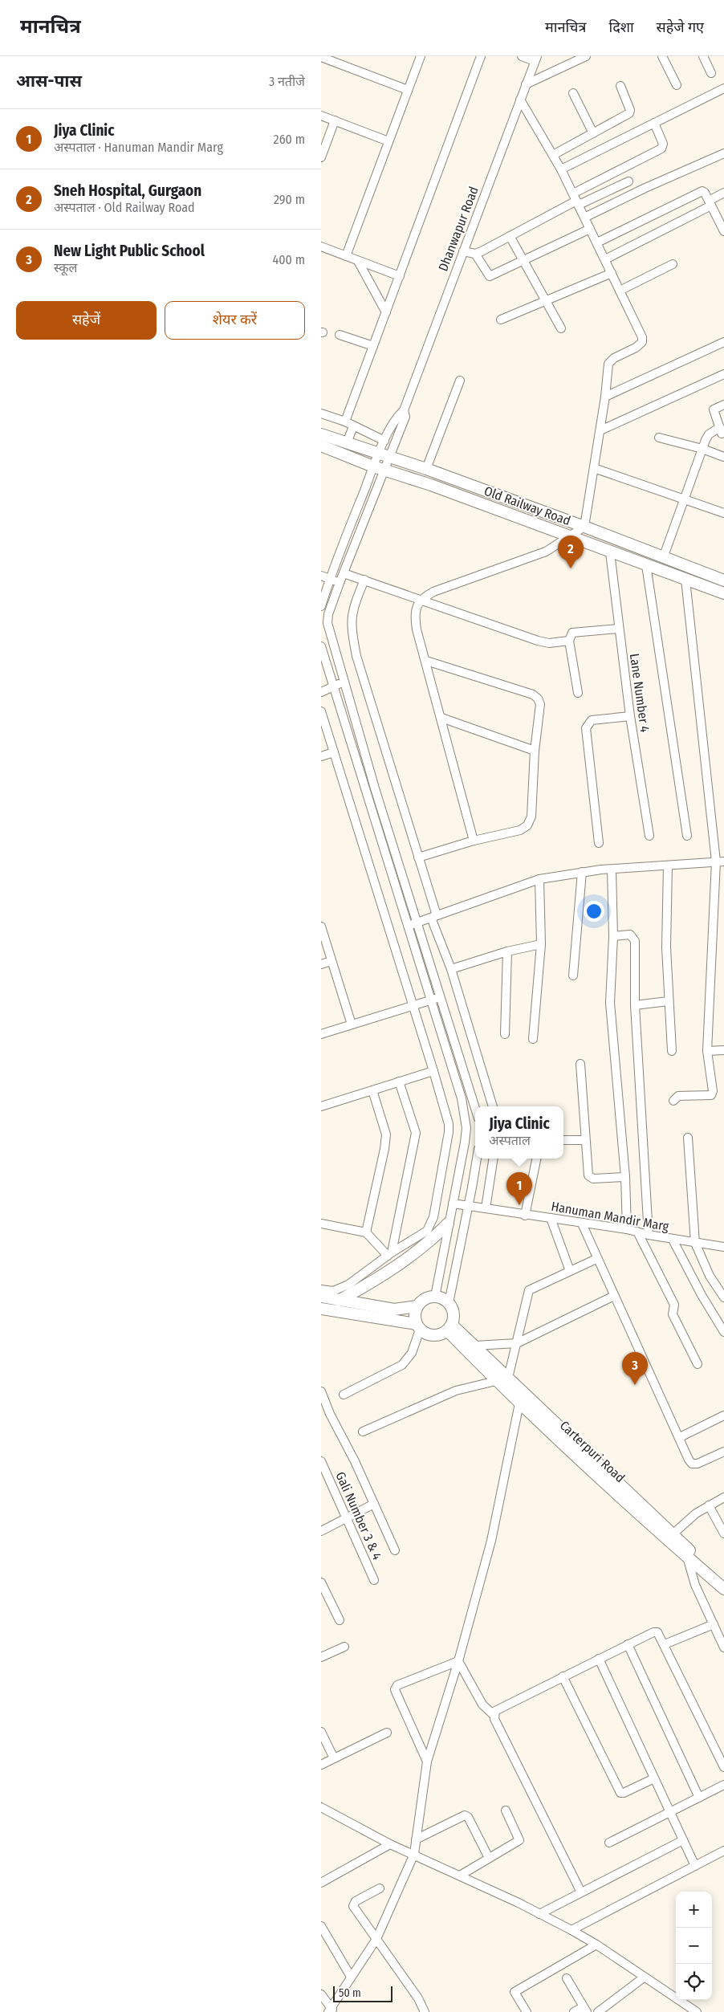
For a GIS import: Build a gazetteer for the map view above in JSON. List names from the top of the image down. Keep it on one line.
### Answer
{"streets":{"main road":["Old Railway Road","Carterpuri Road"],"street":["Dhanwapur Road","Lane Number 4","Hanuman Mandir Marg","Gali Number 3 & 4"]},"crossings":[["Dhanwapur Road","Old Railway Road"],["Old Railway Road","Lane Number 4"]],"scale_bar":"50 m","page":{"header":"मानचित्र","nav":["मानचित्र","दिशा","सहेजे गए"],"heading":["आस-पास","3 नतीजे"],"list":[{"mark":"1","name":"Jiya Clinic","note":"अस्पताल · Hanuman Mandir Marg","value":"260 m"},{"mark":"2","name":"Sneh Hospital, Gurgaon","note":"अस्पताल · Old Railway Road","value":"290 m"},{"mark":"3","name":"New Light Public School","note":"स्कूल","value":"400 m"}],"buttons":["सहेजें","शेयर करें"],"pins":["2","1","3"],"popup":["Jiya Clinic","अस्पताल"],"map_buttons":["+","−"],"scale":"50 m"}}
